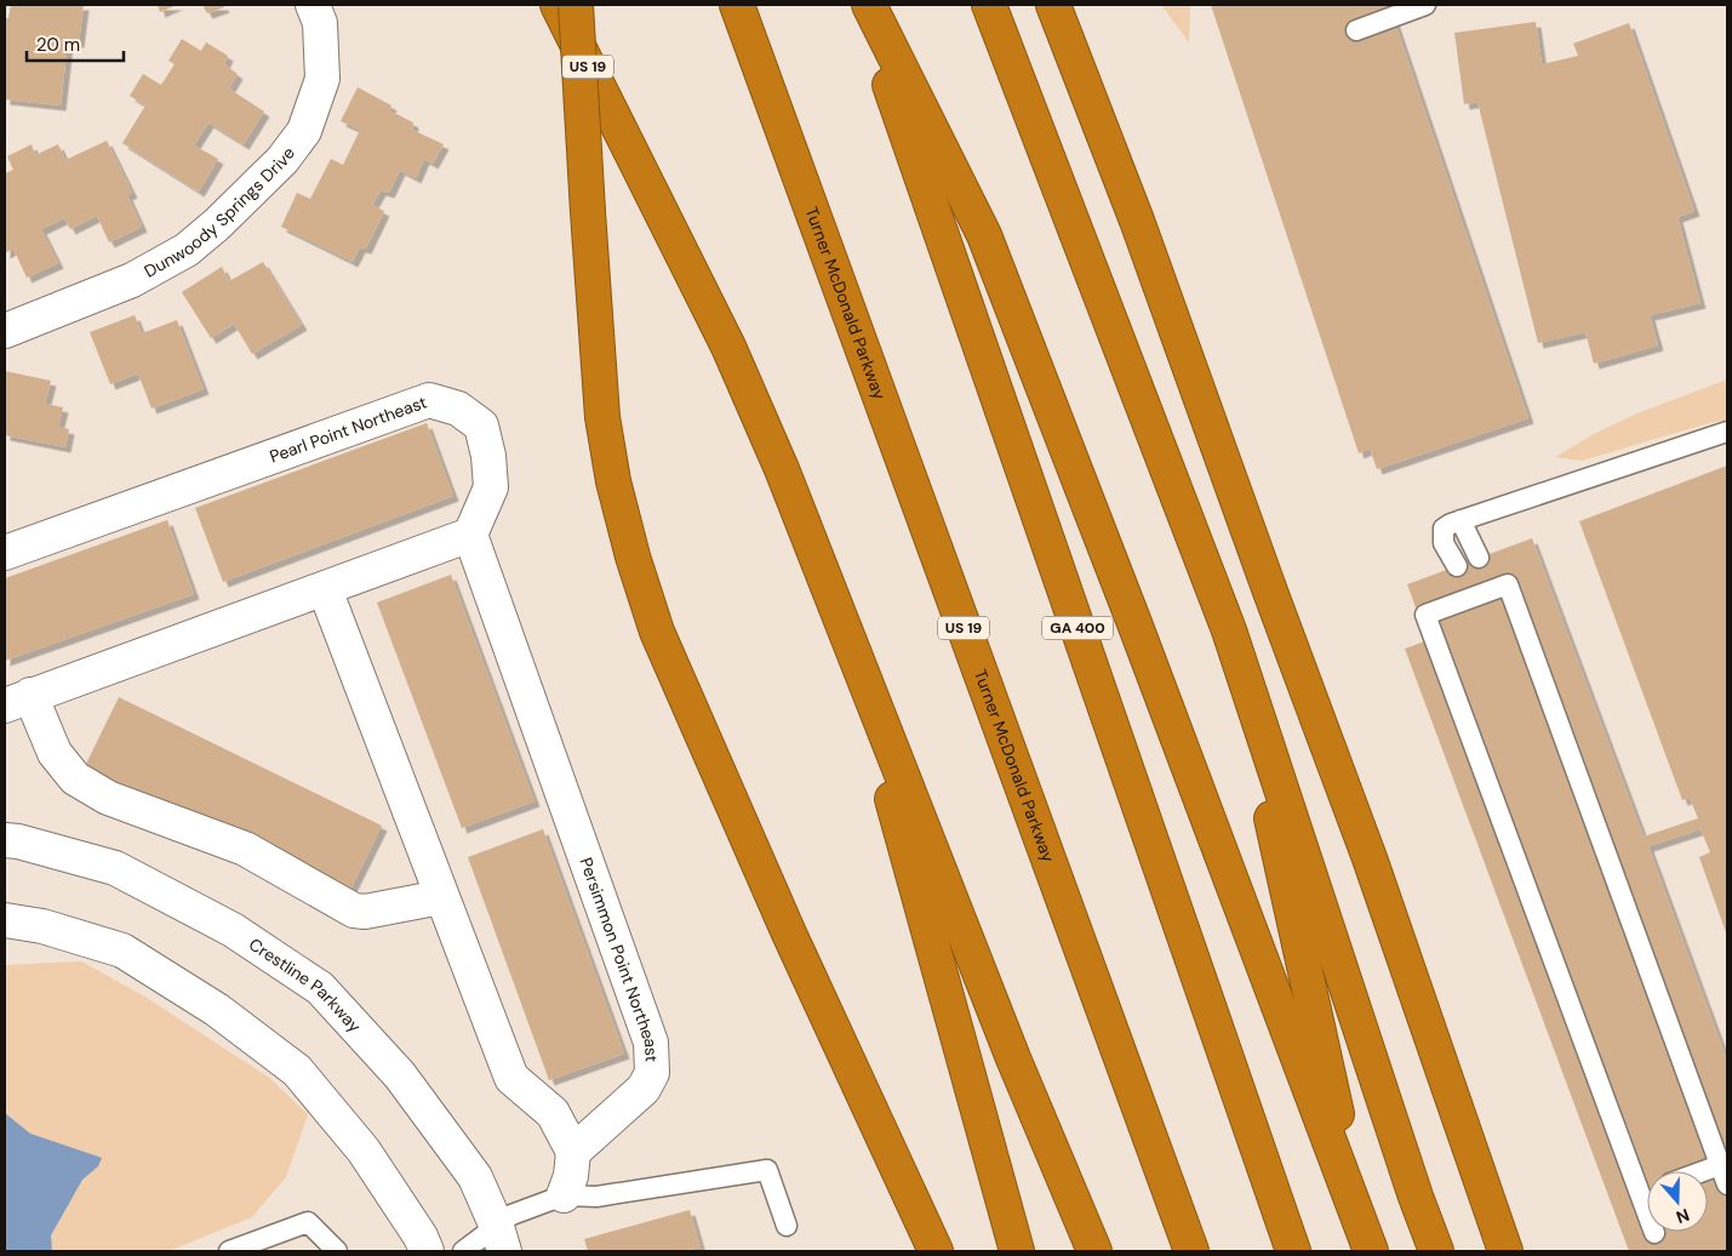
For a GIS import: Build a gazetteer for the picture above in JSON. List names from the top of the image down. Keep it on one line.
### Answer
{"streets":{"highway":["US 19","Turner McDonald Parkway","GA 400"],"street":["Dunwoody Springs Drive","Pearl Point Northeast","Persimmon Point Northeast","Crestline Parkway"]},"crossings":[["Pearl Point Northeast","Persimmon Point Northeast"]],"scale_bar":"20 m","north":"bottom"}
